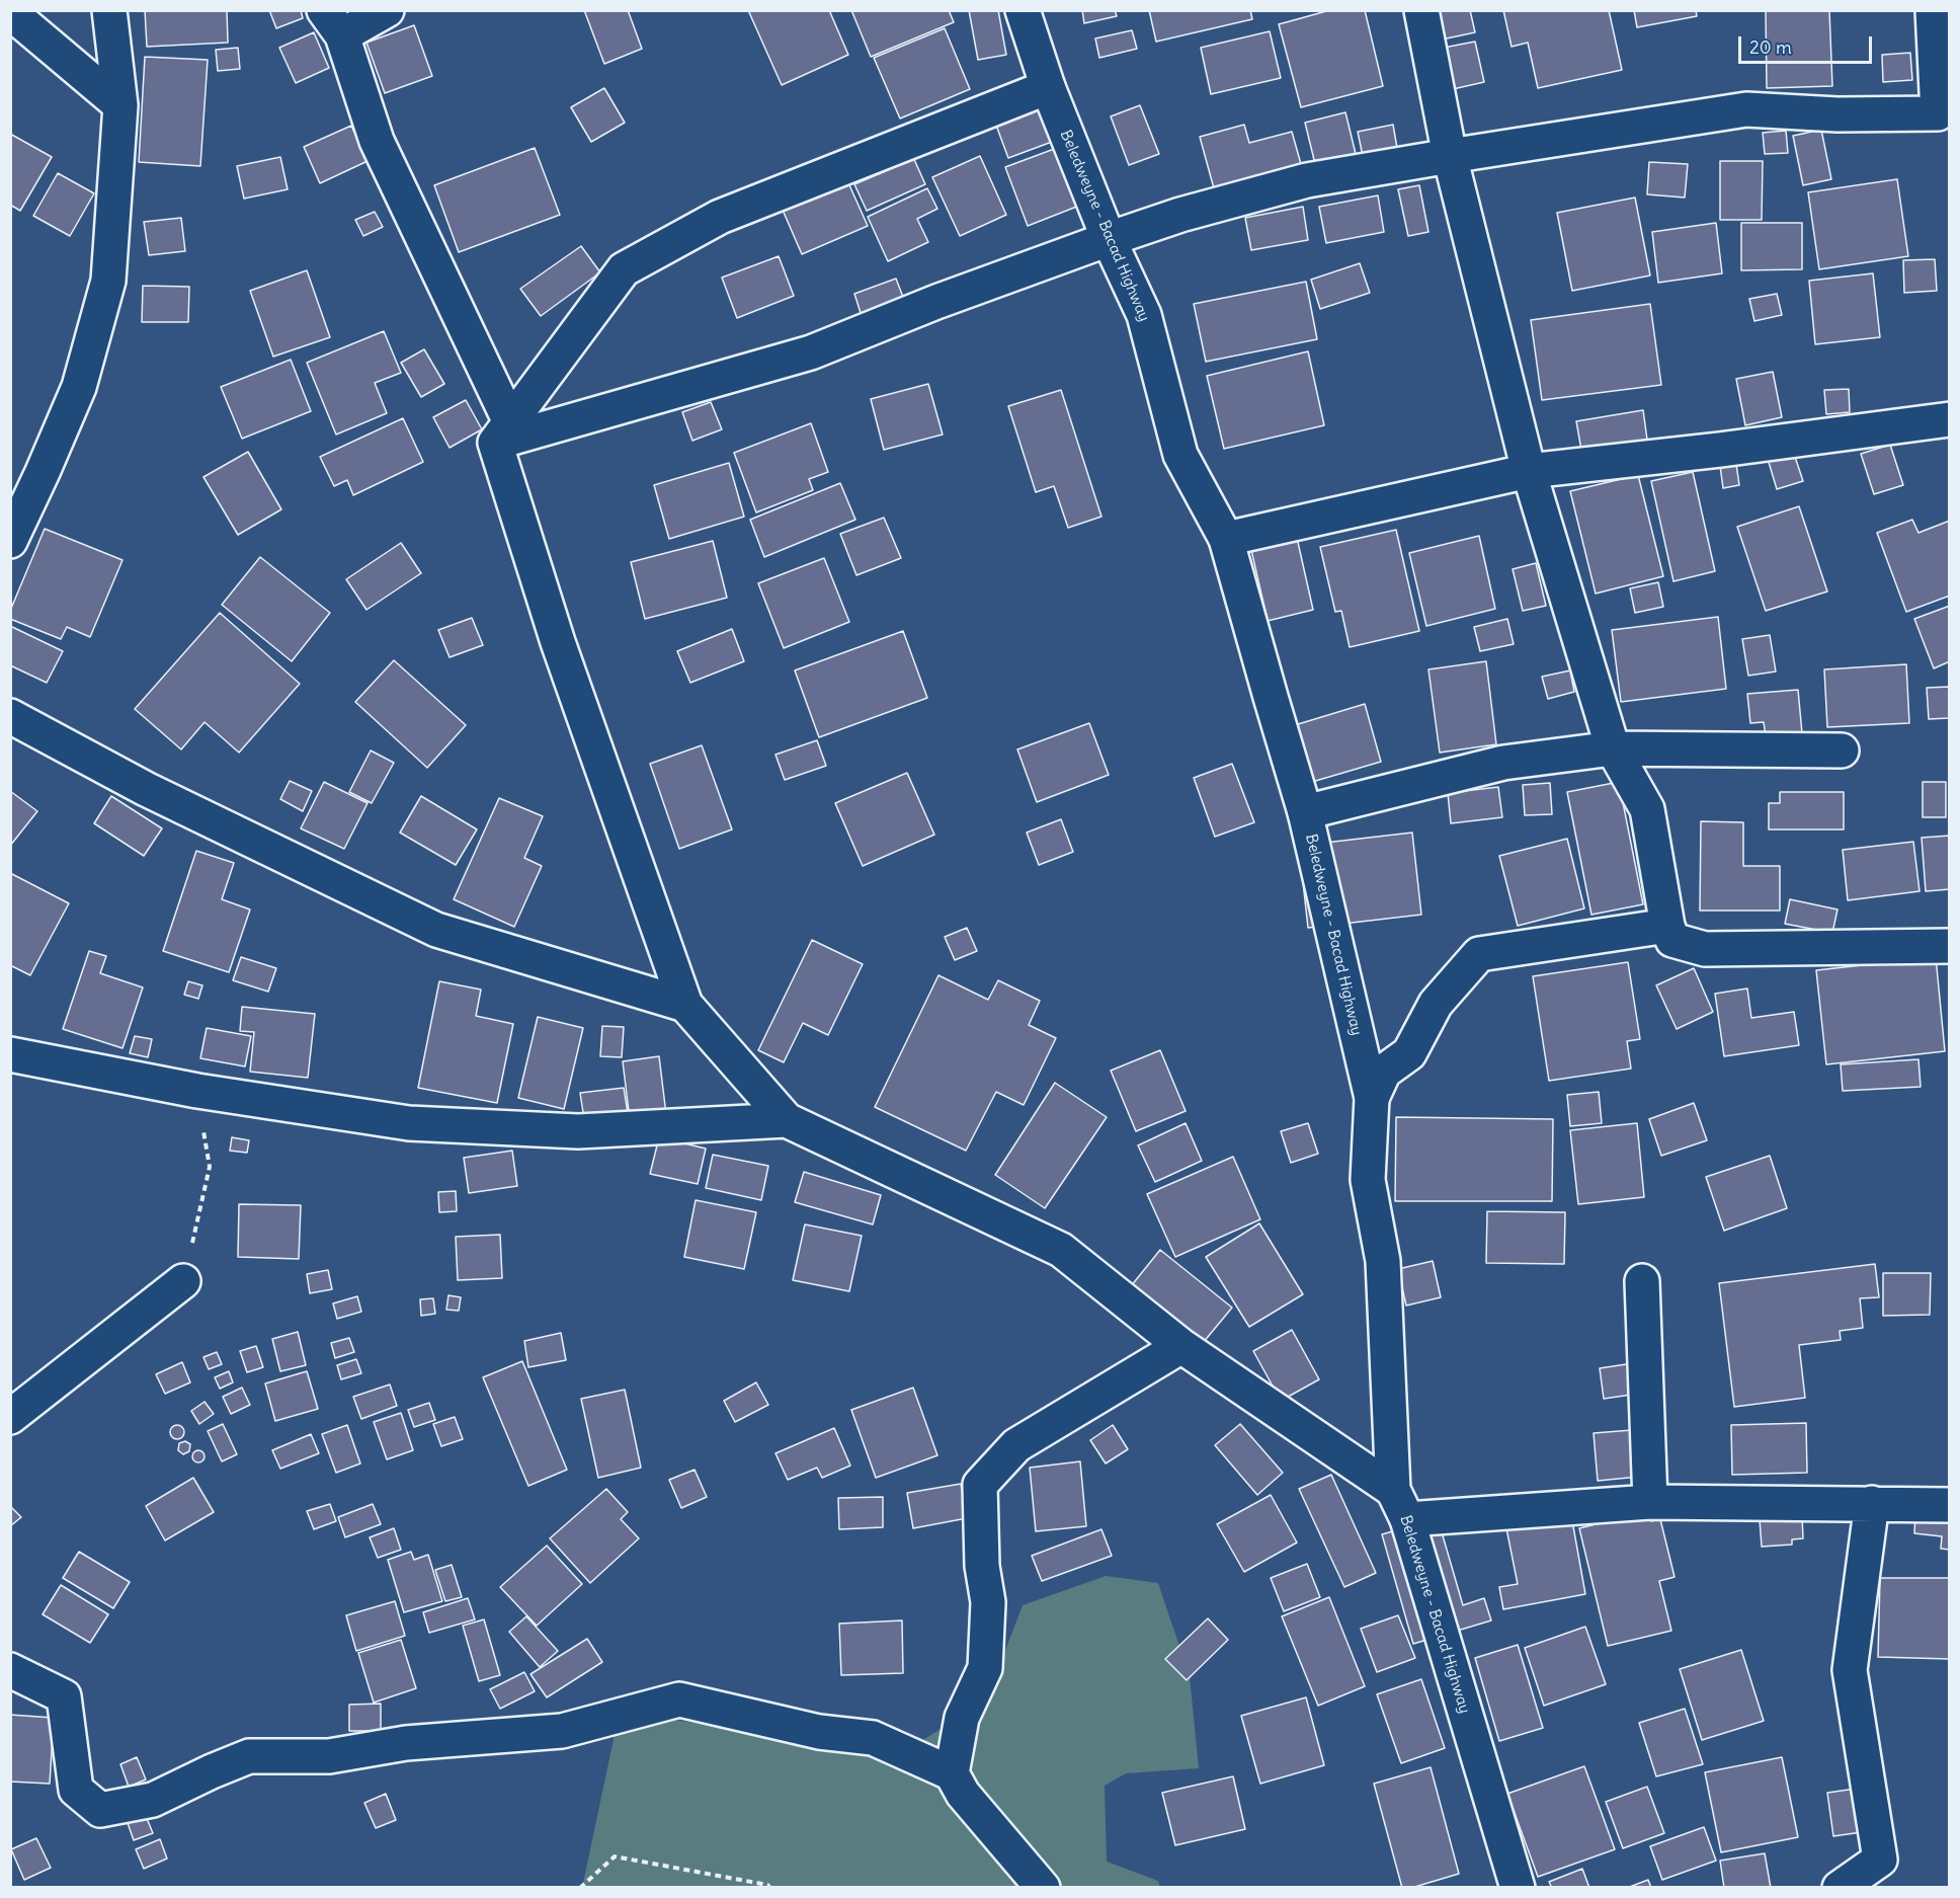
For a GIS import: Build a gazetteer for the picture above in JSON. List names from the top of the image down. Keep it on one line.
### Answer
{"streets":{"street":["Beledweyne - Bacad Highway"]},"scale_bar":"20 m"}
